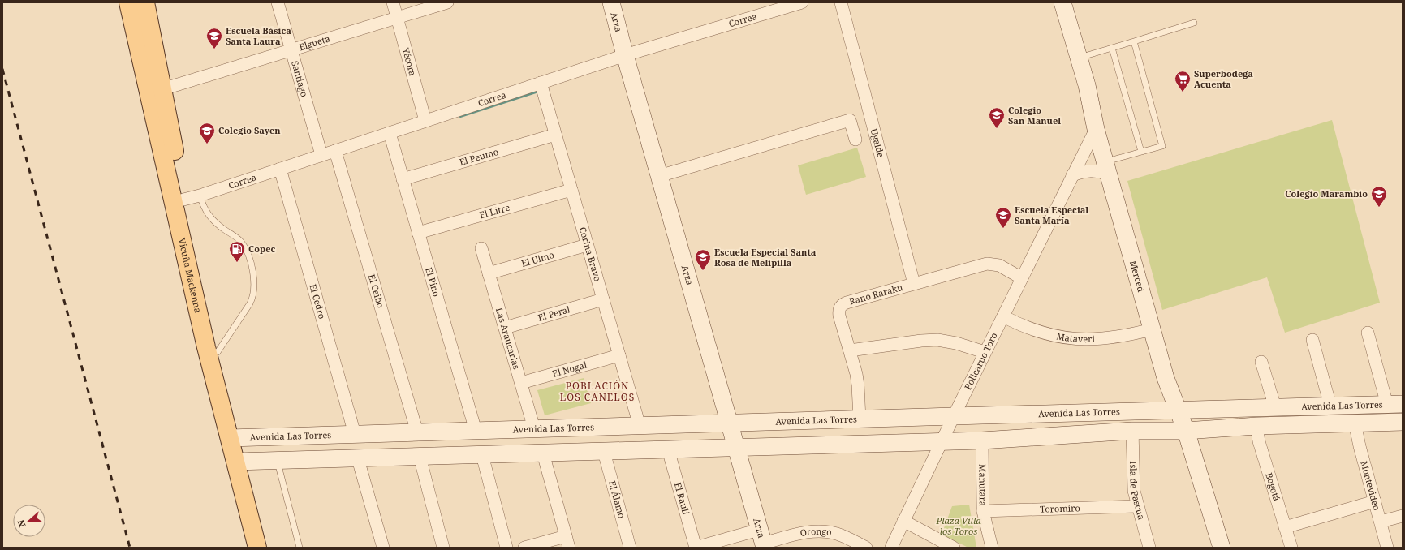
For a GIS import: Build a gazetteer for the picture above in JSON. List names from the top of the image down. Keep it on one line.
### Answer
{"streets":{"main road":["Arza","Vicuña Mackenna","Merced","Avenida Las Torres"],"street":["Correa","Elgueta","Yécora","Santiago","Ugalde","El Peumo","El Litre","Corina Bravo","El Ulmo","El Pino","El Ceibo","Rano Raraku","El Cedro","El Peral","Mataveri","Las Araucarias","Policarpo Toro","El Nogal","Manutara","Montevideo","Bogotá","Isla de Pascua","El Raulí","El Álamo","Toromiro","Orongo"]},"crossings":[["Correa","Arza"],["Correa","Yécora"],["Correa","Santiago"],["Correa","Corina Bravo"],["Correa","Vicuña Mackenna"],["Correa","El Pino"],["Correa","El Ceibo"],["Correa","El Cedro"],["Arza","Avenida Las Torres"],["Arza","Orongo"],["Elgueta","Yécora"],["Elgueta","Santiago"],["Elgueta","Vicuña Mackenna"],["Ugalde","Rano Raraku"],["El Peumo","Corina Bravo"],["El Peumo","El Pino"],["El Litre","Corina Bravo"],["El Litre","El Pino"],["Corina Bravo","El Ulmo"],["Corina Bravo","El Peral"],["Corina Bravo","El Nogal"],["Corina Bravo","Avenida Las Torres"],["El Ulmo","Las Araucarias"],["Vicuña Mackenna","Avenida Las Torres"],["Merced","Mataveri"],["Merced","Policarpo Toro"],["Merced","Avenida Las Torres"],["El Pino","Avenida Las Torres"],["El Ceibo","Avenida Las Torres"],["Rano Raraku","Policarpo Toro"],["Rano Raraku","Avenida Las Torres"],["El Cedro","Avenida Las Torres"],["El Peral","Las Araucarias"],["Mataveri","Policarpo Toro"],["Las Araucarias","El Nogal"],["Las Araucarias","Avenida Las Torres"],["Policarpo Toro","Avenida Las Torres"],["Avenida Las Torres","Manutara"],["Avenida Las Torres","Montevideo"],["Avenida Las Torres","Bogotá"],["Avenida Las Torres","Isla de Pascua"],["Avenida Las Torres","El Raulí"],["Avenida Las Torres","El Álamo"],["Manutara","Toromiro"],["Isla de Pascua","Toromiro"],["El Raulí","Orongo"]],"districts":["POBLACIÓN LOS CANELOS"],"parks":["Plaza Villa los Toros"],"places":{"school or university":["Escuela Básica Santa Laura","Colegio San Manuel","Colegio Sayen","Colegio Marambio","Escuela Especial Santa María","Escuela Especial Santa Rosa de Melipilla"],"supermarket":["Superbodega Acuenta"],"fuel station":["Copec"]},"north":"left"}
